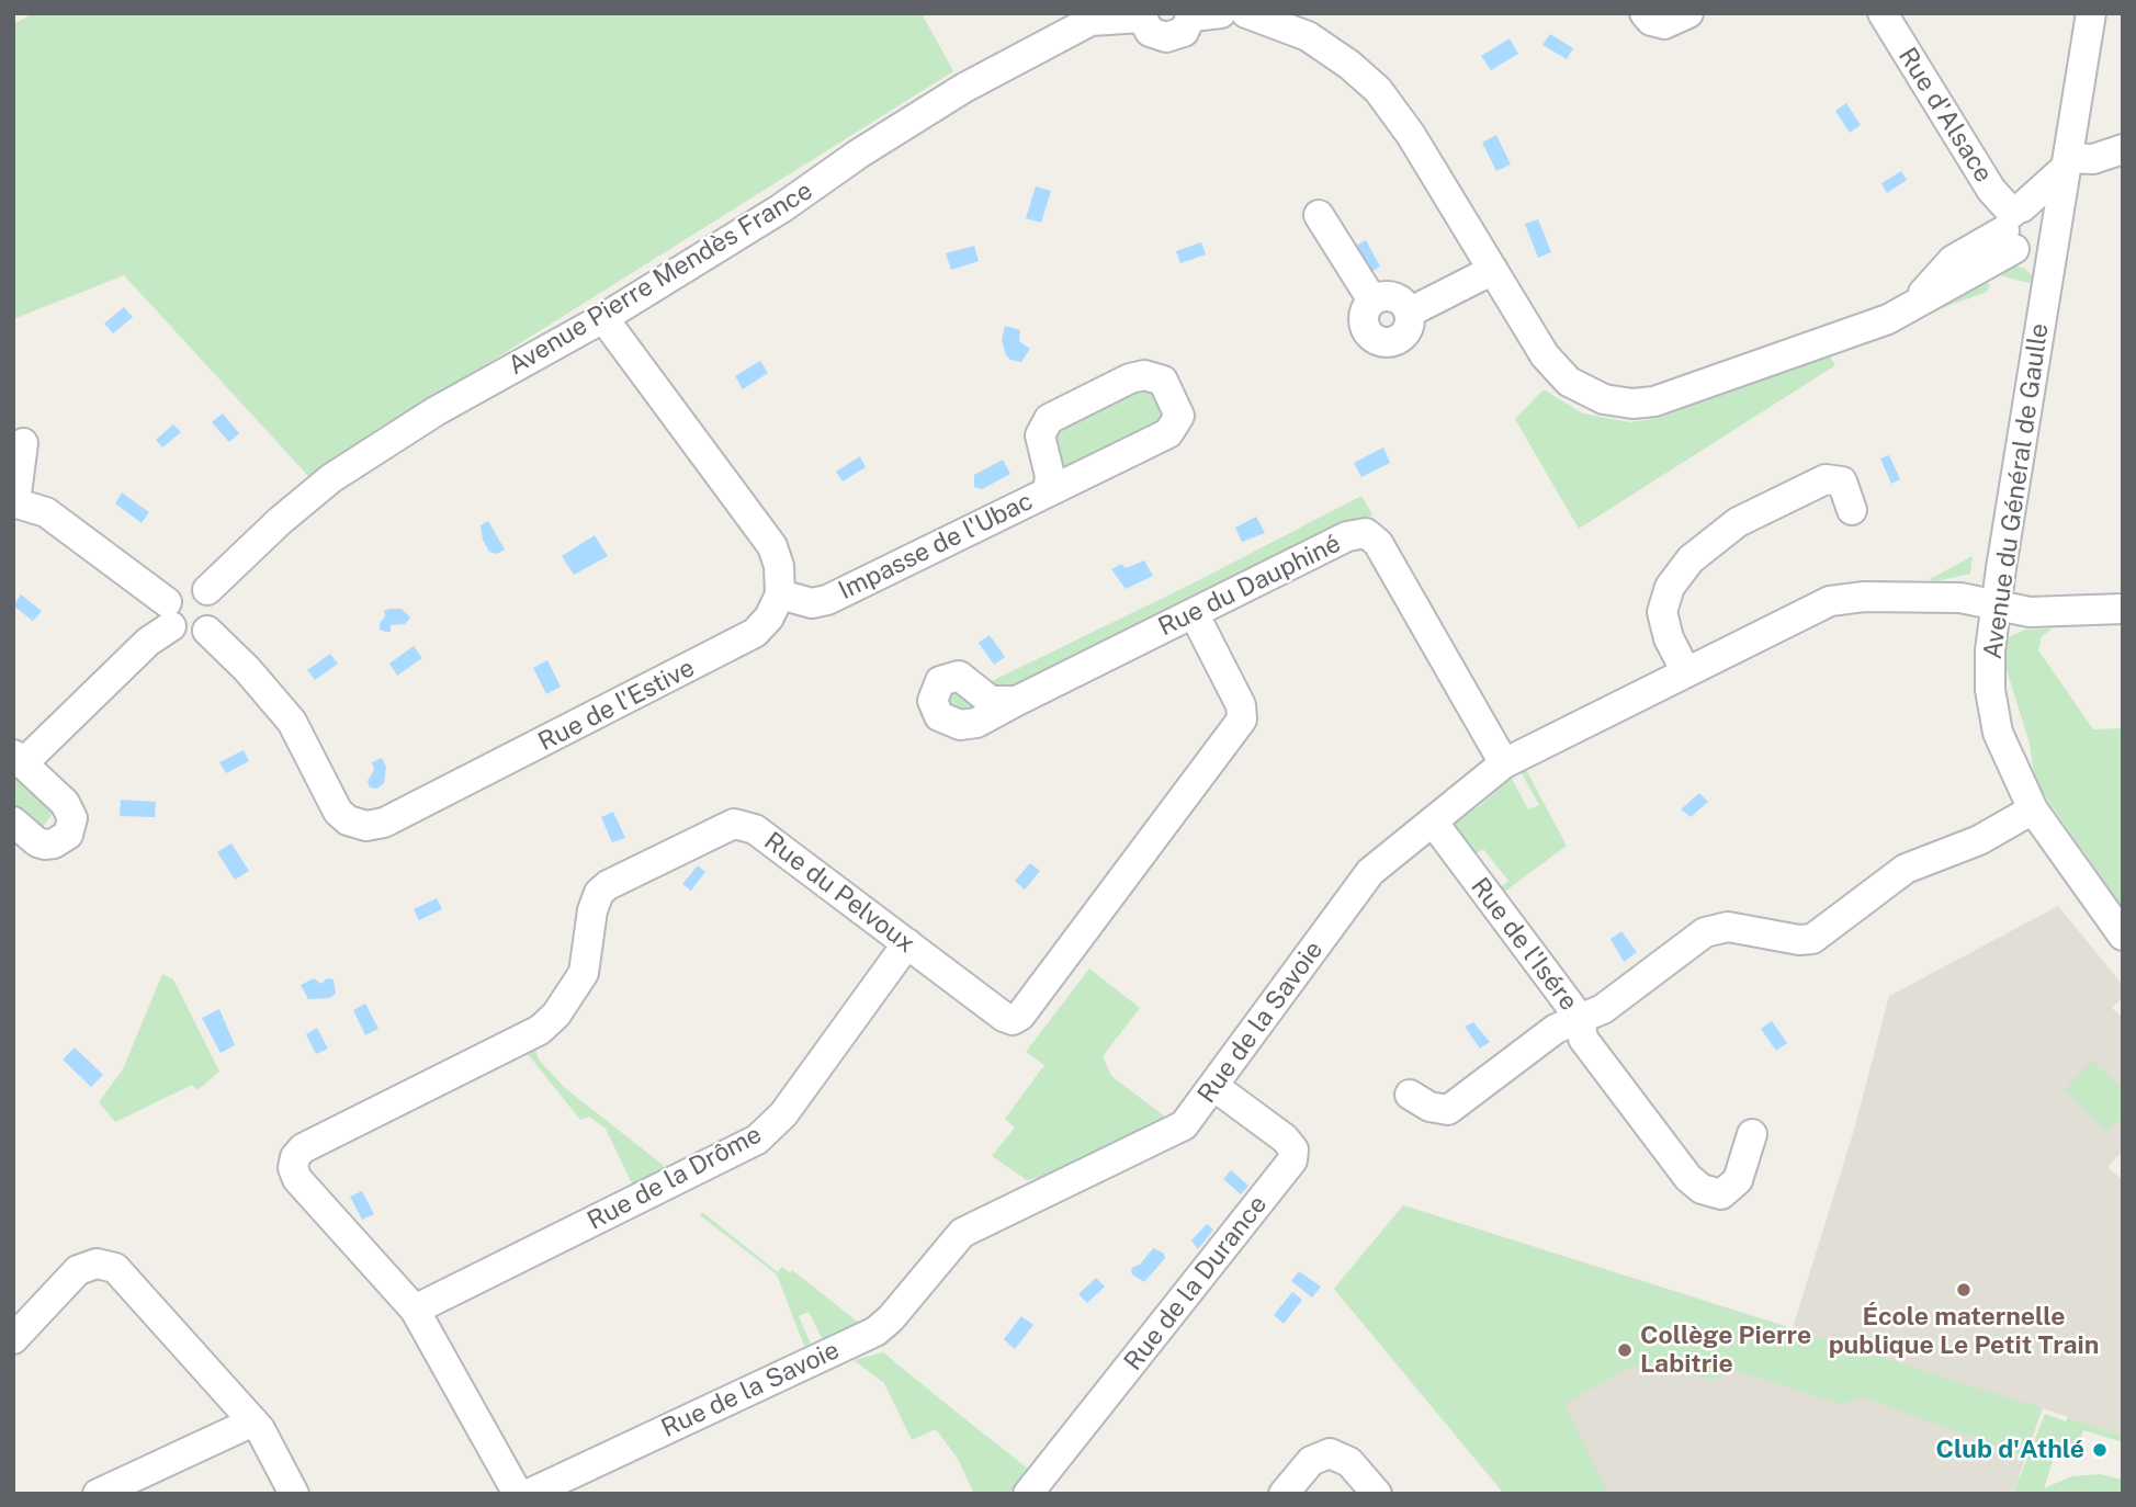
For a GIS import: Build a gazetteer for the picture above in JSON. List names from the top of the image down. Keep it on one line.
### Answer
{"streets":{"street":["Rue d'Alsace","Avenue Pierre Mendès France","Avenue du Général de Gaulle","Impasse de l'Ubac","Rue du Dauphiné","Rue de l'Estive","Rue du Pelvoux","Rue de l'Isére","Rue de la Savoie","Rue de la Drôme","Rue de la Durance"]},"crossings":[["Rue d'Alsace","Avenue du Général de Gaulle"],["Avenue Pierre Mendès France","Rue de l'Estive"],["Avenue du Général de Gaulle","Rue de l'Isére"],["Avenue du Général de Gaulle","Rue de la Savoie"],["Impasse de l'Ubac","Rue de l'Estive"],["Rue du Dauphiné","Rue du Pelvoux"],["Rue du Dauphiné","Rue de la Savoie"],["Rue du Pelvoux","Rue de la Drôme"],["Rue de l'Isére","Rue de la Savoie"],["Rue de la Savoie","Rue de la Durance"]],"places":["École maternelle publique Le Petit Train","Collège Pierre Labitrie","Club d'Athlé"]}
